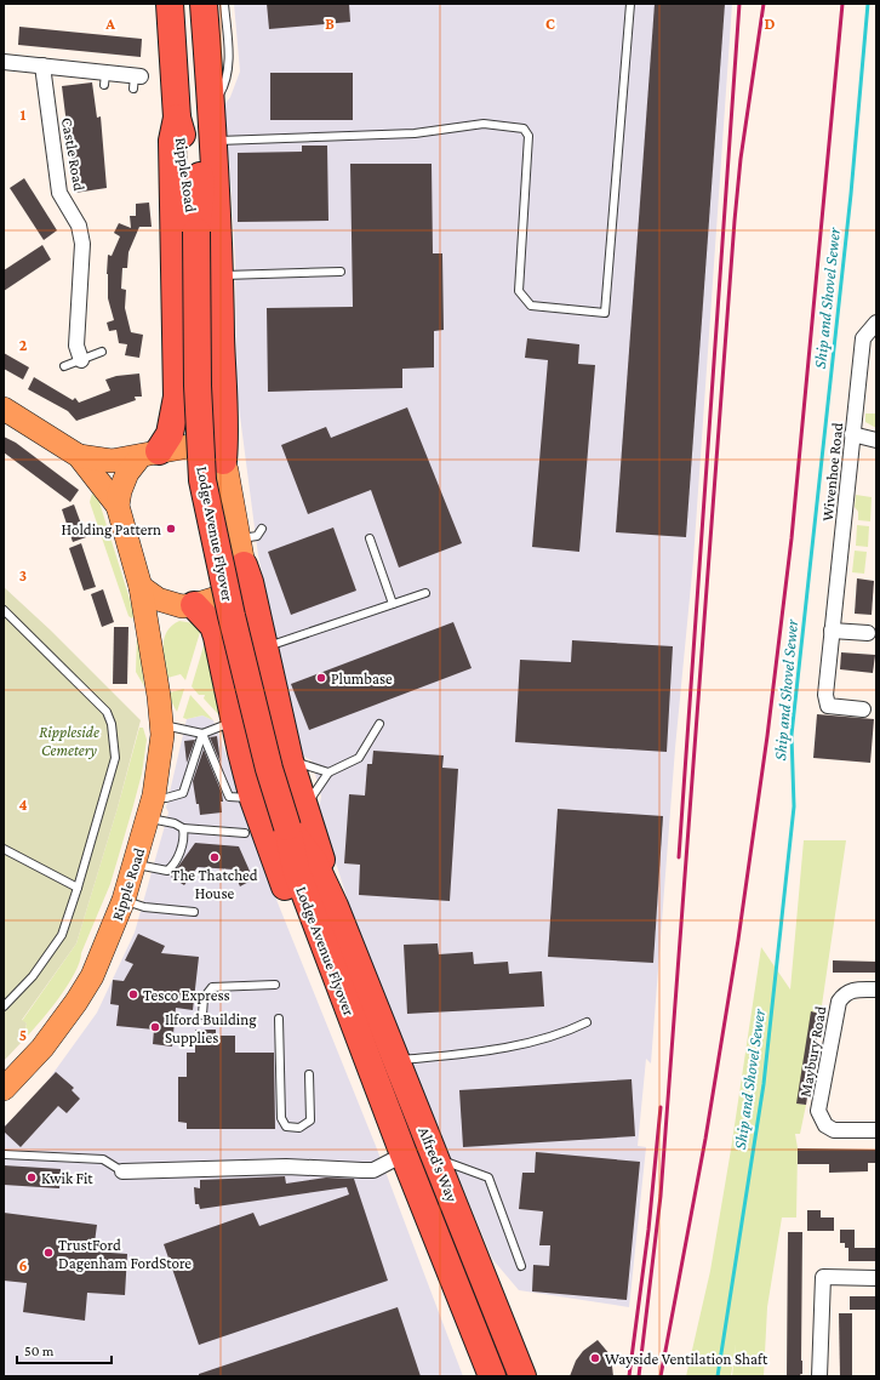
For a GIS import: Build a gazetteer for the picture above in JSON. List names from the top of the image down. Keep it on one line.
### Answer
{"streets":{"highway":["Ripple Road","Lodge Avenue Flyover","Alfred's Way"],"street":["Castle Road","Wivenhoe Road","Maybury Road"]},"crossings":[["Ripple Road","Lodge Avenue Flyover"],["Lodge Avenue Flyover","Alfred's Way"]],"water":["Ship and Shovel Sewer"],"parks":["Rippleside Cemetery"],"places":["Holding Pattern","Plumbase","The Thatched House","Tesco Express","Ilford Building Supplies","Kwik Fit","TrustFord Dagenham FordStore","Wayside Ventilation Shaft"],"scale_bar":"50 m","grid":{"columns":["A","B","C","D"],"rows":["1","2","3","4","5","6"]}}
